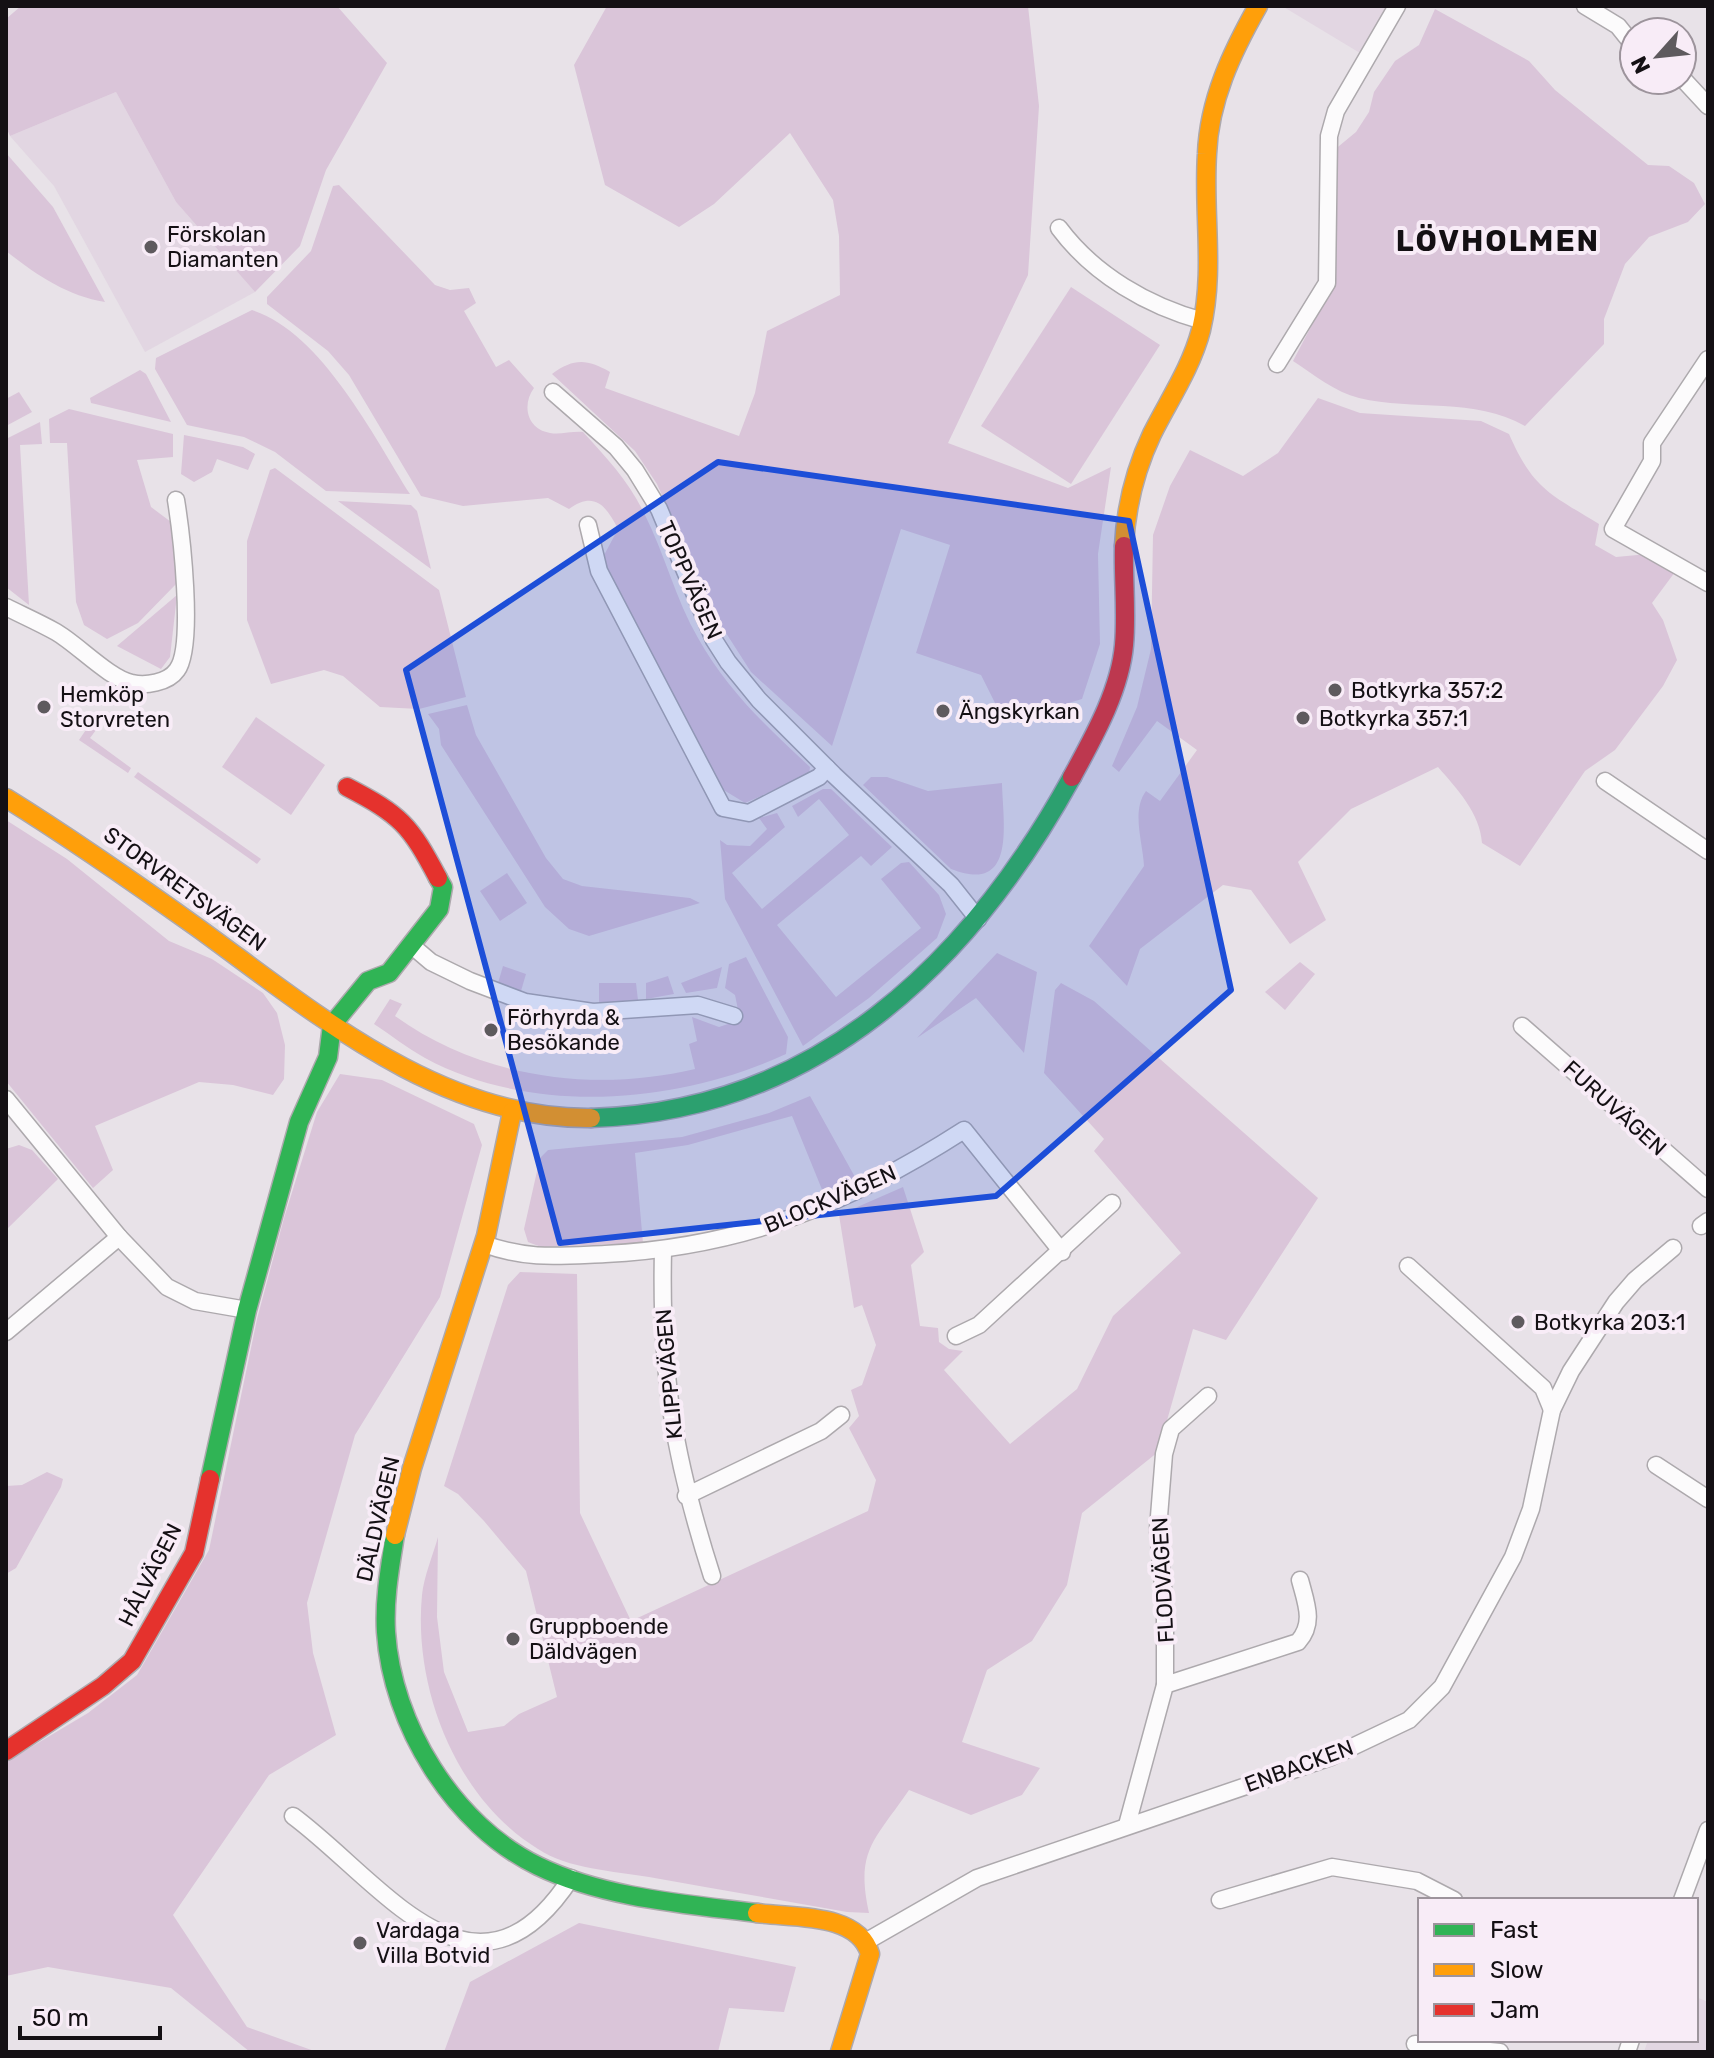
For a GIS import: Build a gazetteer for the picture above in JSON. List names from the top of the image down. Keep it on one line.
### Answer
{"streets":{"street":["TOPPVÄGEN","STORVRETSVÄGEN","FURUVÄGEN","BLOCKVÄGEN","KLIPPVÄGEN","DÄLDVÄGEN","HÅLVÄGEN","FLODVÄGEN","ENBACKEN"]},"crossings":[["TOPPVÄGEN","STORVRETSVÄGEN"],["STORVRETSVÄGEN","DÄLDVÄGEN"],["STORVRETSVÄGEN","HÅLVÄGEN"],["BLOCKVÄGEN","KLIPPVÄGEN"],["BLOCKVÄGEN","DÄLDVÄGEN"],["DÄLDVÄGEN","ENBACKEN"],["FLODVÄGEN","ENBACKEN"]],"districts":["LÖVHOLMEN"],"places":["Förskolan Diamanten","Botkyrka 357:2","Hemköp Storvreten","Ängskyrkan","Botkyrka 357:1","Förhyrda & Besökande","Botkyrka 203:1","Gruppboende Däldvägen","Vardaga Villa Botvid"],"legend":["Fast","Slow","Jam"],"scale_bar":"50 m","north":"bottom left"}
